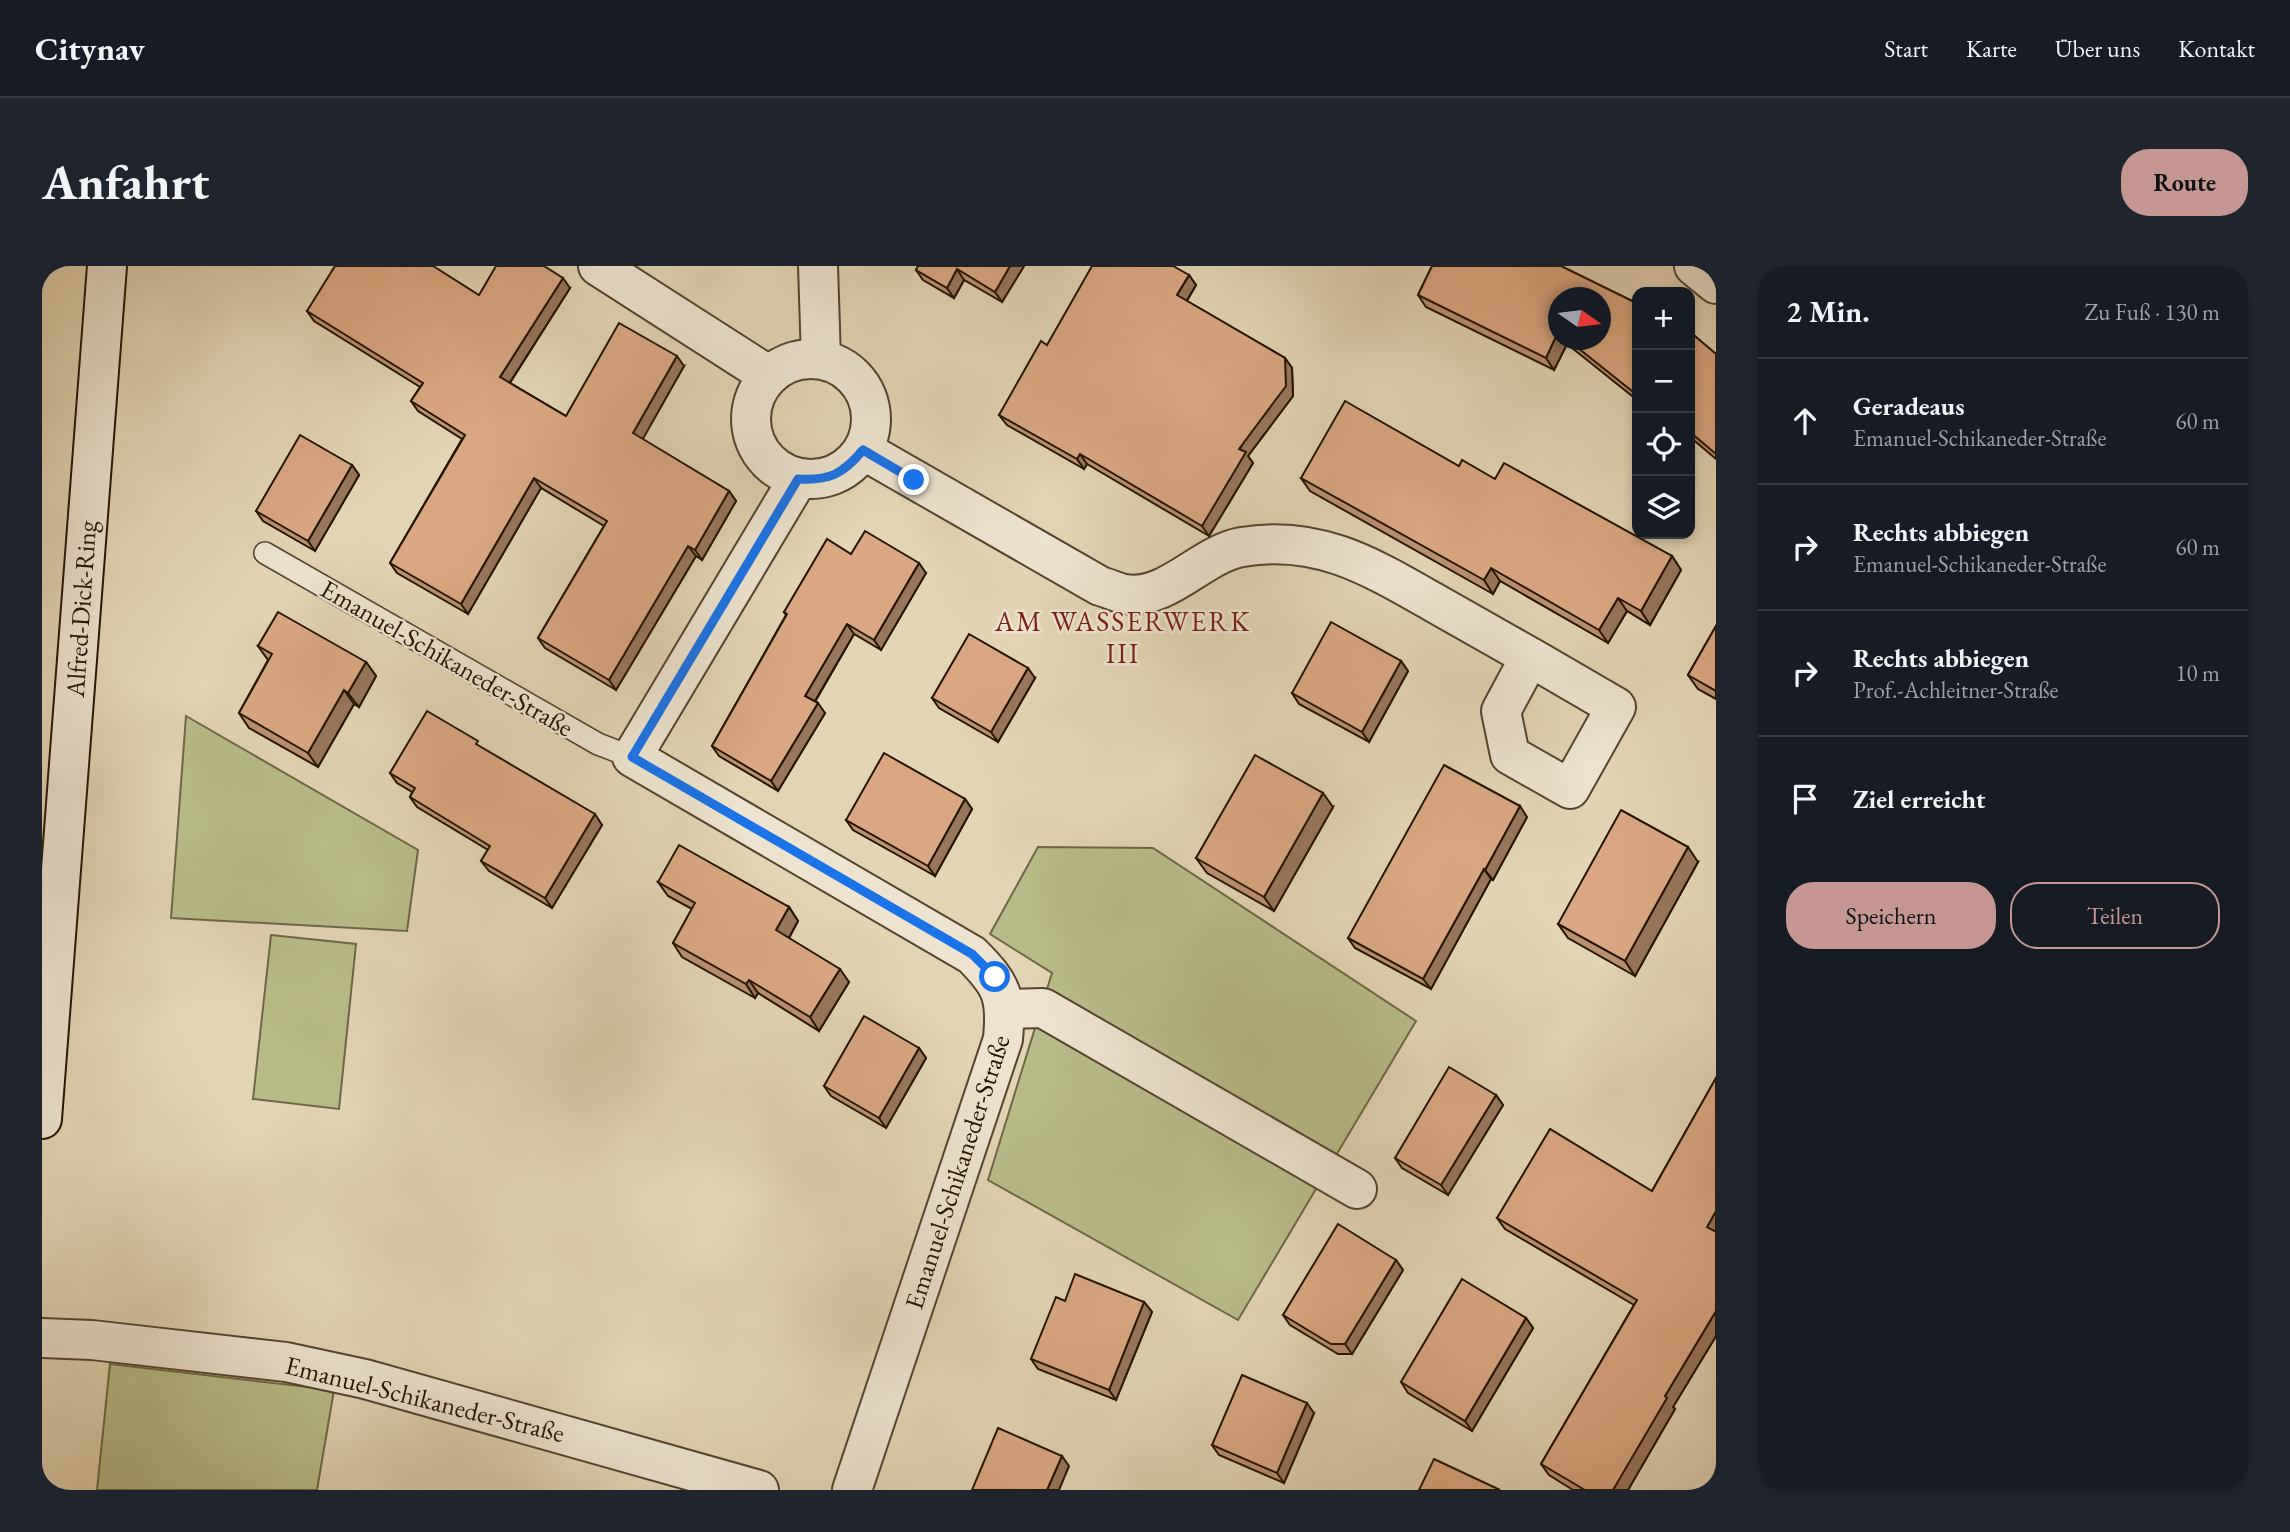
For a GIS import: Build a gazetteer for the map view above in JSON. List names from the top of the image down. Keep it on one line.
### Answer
{"streets":{"street":["Alfred-Dick-Ring","Emanuel-Schikaneder-Straße"]},"districts":["AM WASSERWERK III"],"north":"right","page":{"header":"Citynav","nav":["Start","Karte","Über uns","Kontakt"],"buttons":["Route",["Speichern","Teilen"]],"title":"Anfahrt","heading":["2 Min.","Zu Fuß · 130 m"],"map_buttons":["+","−"],"list":[["Geradeaus","Emanuel-Schikaneder-Straße","60 m"],["Rechts abbiegen","Emanuel-Schikaneder-Straße","60 m"],["Rechts abbiegen","Prof.-Achleitner-Straße","10 m"],"Ziel erreicht"]}}
